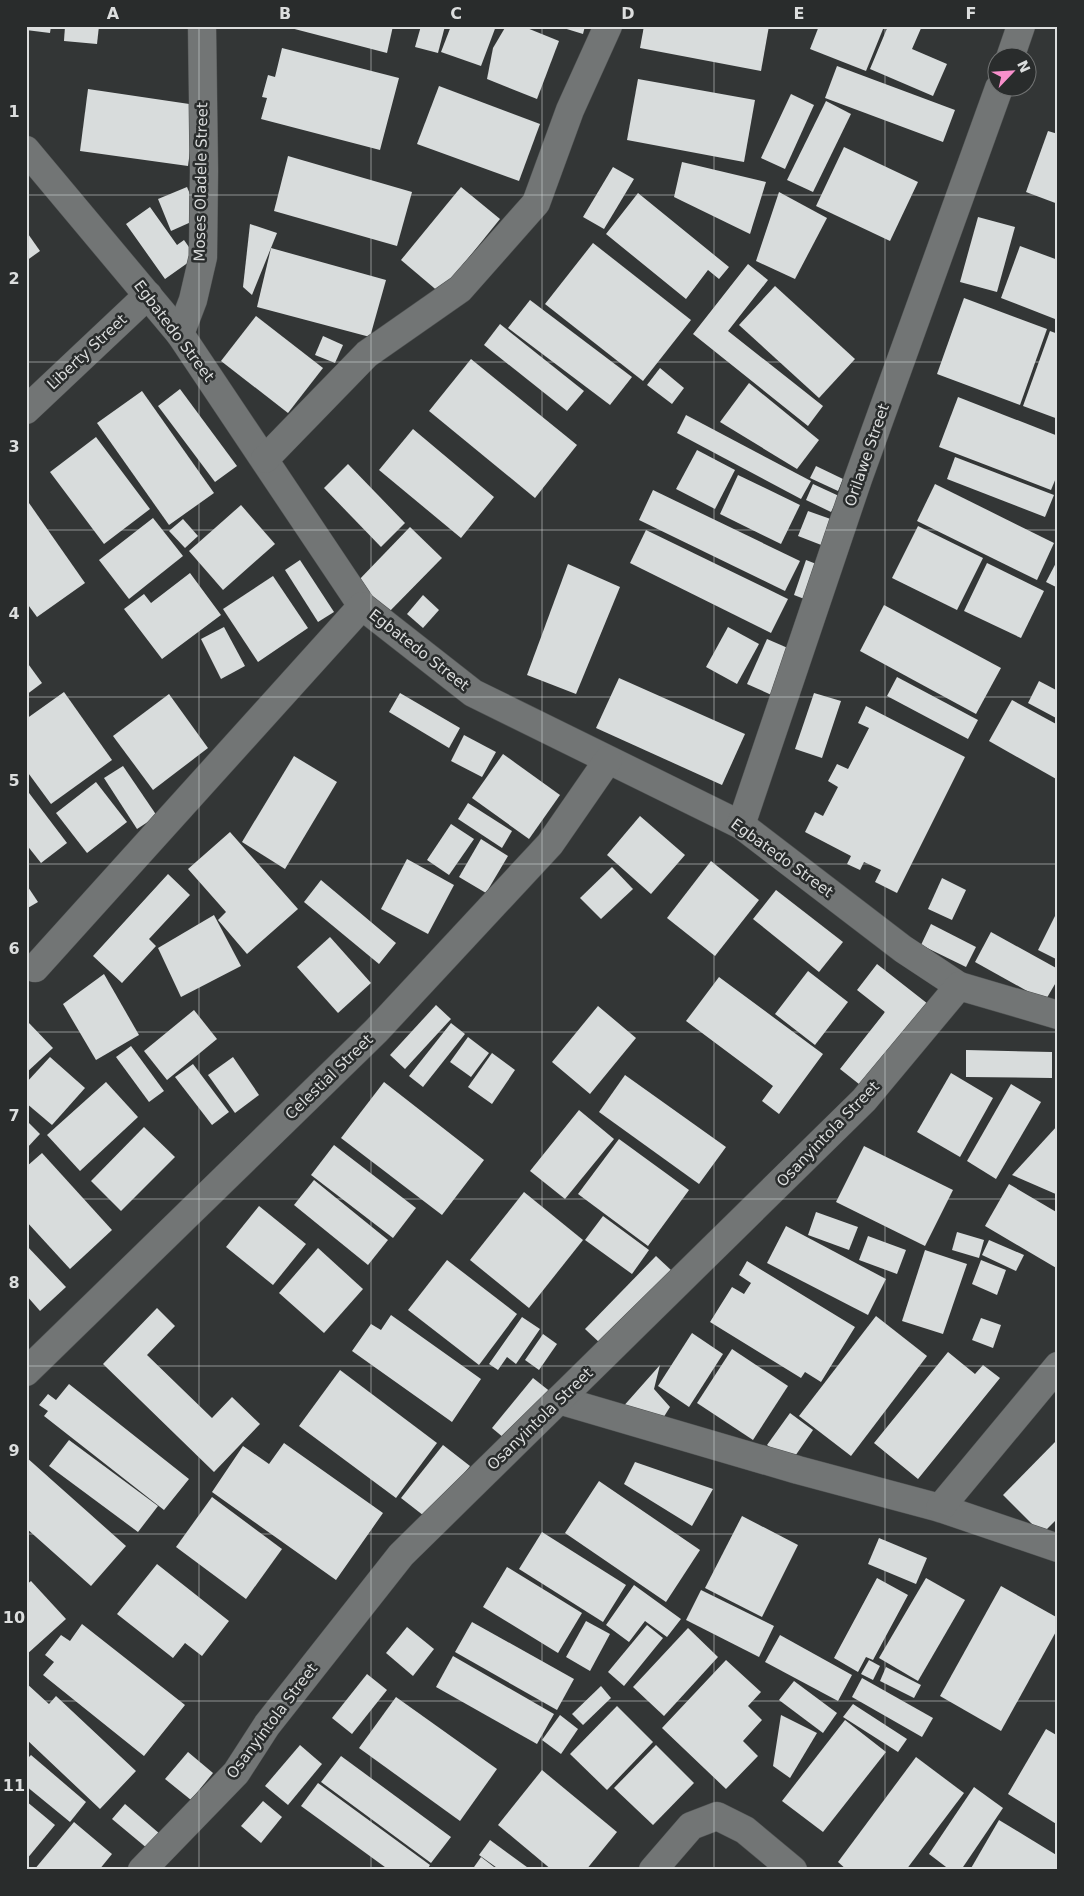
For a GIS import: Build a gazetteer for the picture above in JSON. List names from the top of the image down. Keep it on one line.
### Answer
{"streets":{"street":["Moses Oladele Street","Egbatedo Street","Liberty Street","Orilawe Street","Celestial Street","Osanyintola Street"]},"crossings":[["Moses Oladele Street","Egbatedo Street"],["Egbatedo Street","Liberty Street"],["Egbatedo Street","Orilawe Street"],["Egbatedo Street","Celestial Street"],["Egbatedo Street","Osanyintola Street"]],"north":"top right","grid":{"columns":["A","B","C","D","E","F"],"rows":["1","2","3","4","5","6","7","8","9","10","11"]}}
